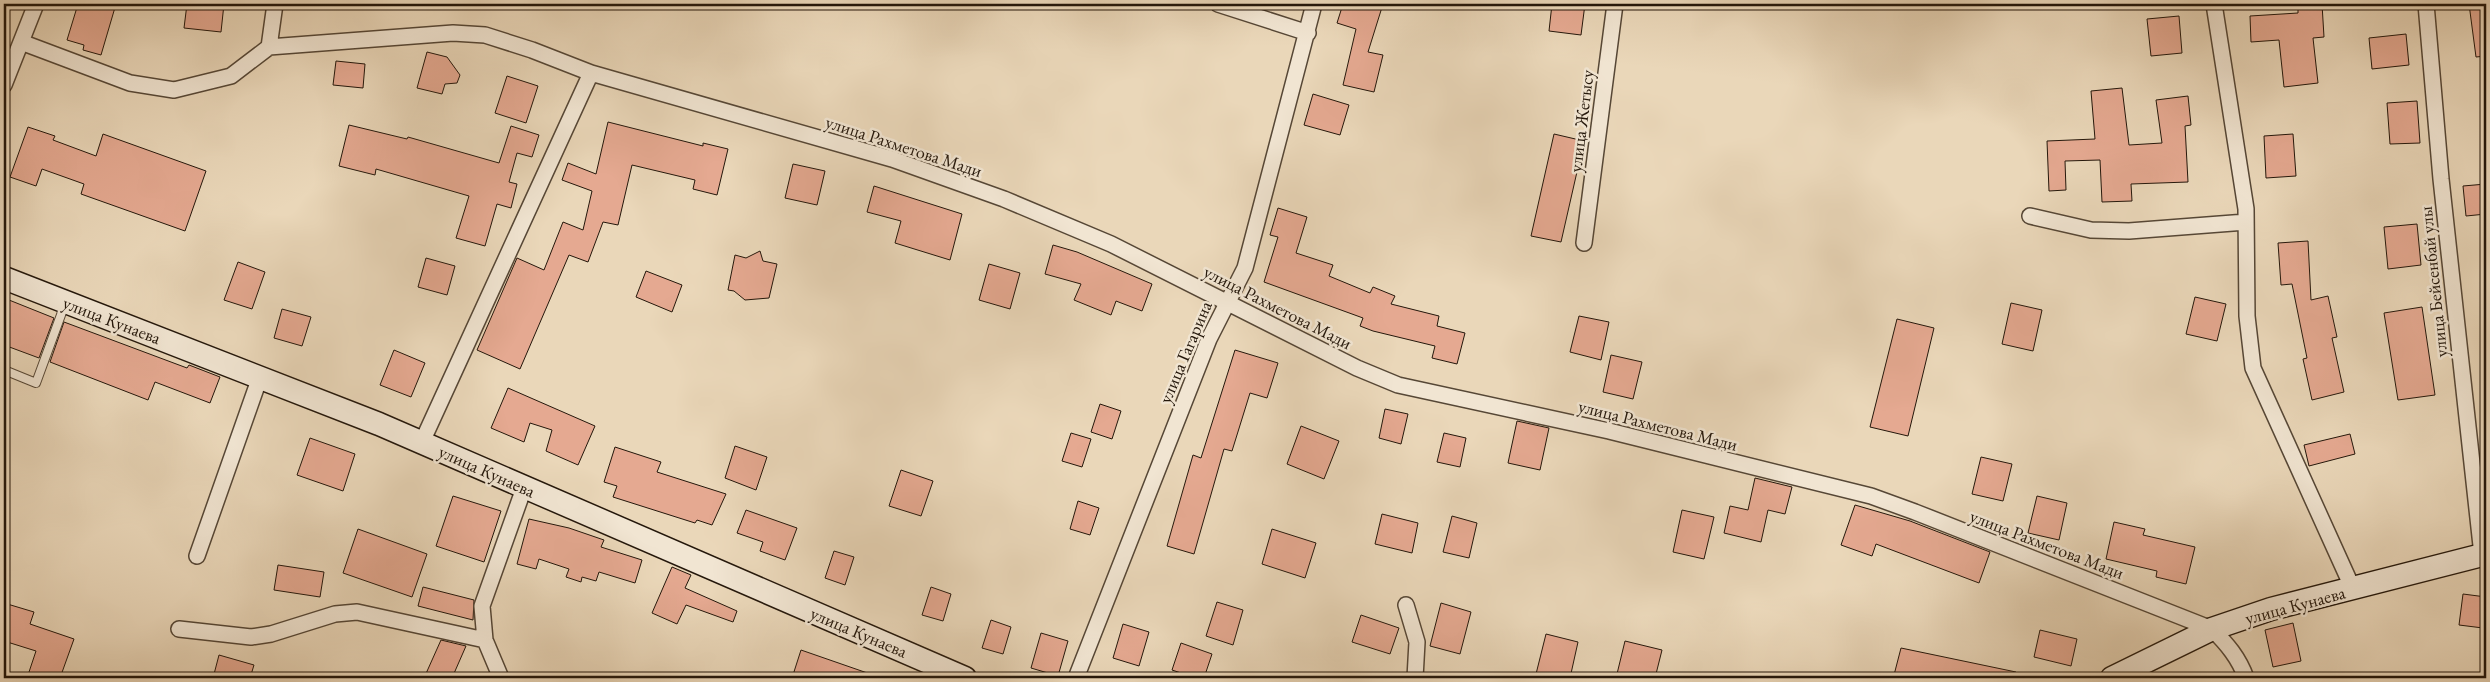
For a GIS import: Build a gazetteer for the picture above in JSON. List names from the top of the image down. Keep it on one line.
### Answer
{"streets":{"main road":["улица Кунаева"],"street":["улица Жетысу","улица Рахметова Мади","улица Бейсенбай улы","улица Гагарина"]},"crossings":[["улица Рахметова Мади","улица Кунаева"],["улица Рахметова Мади","улица Гагарина"],["улица Бейсенбай улы","улица Кунаева"]]}
